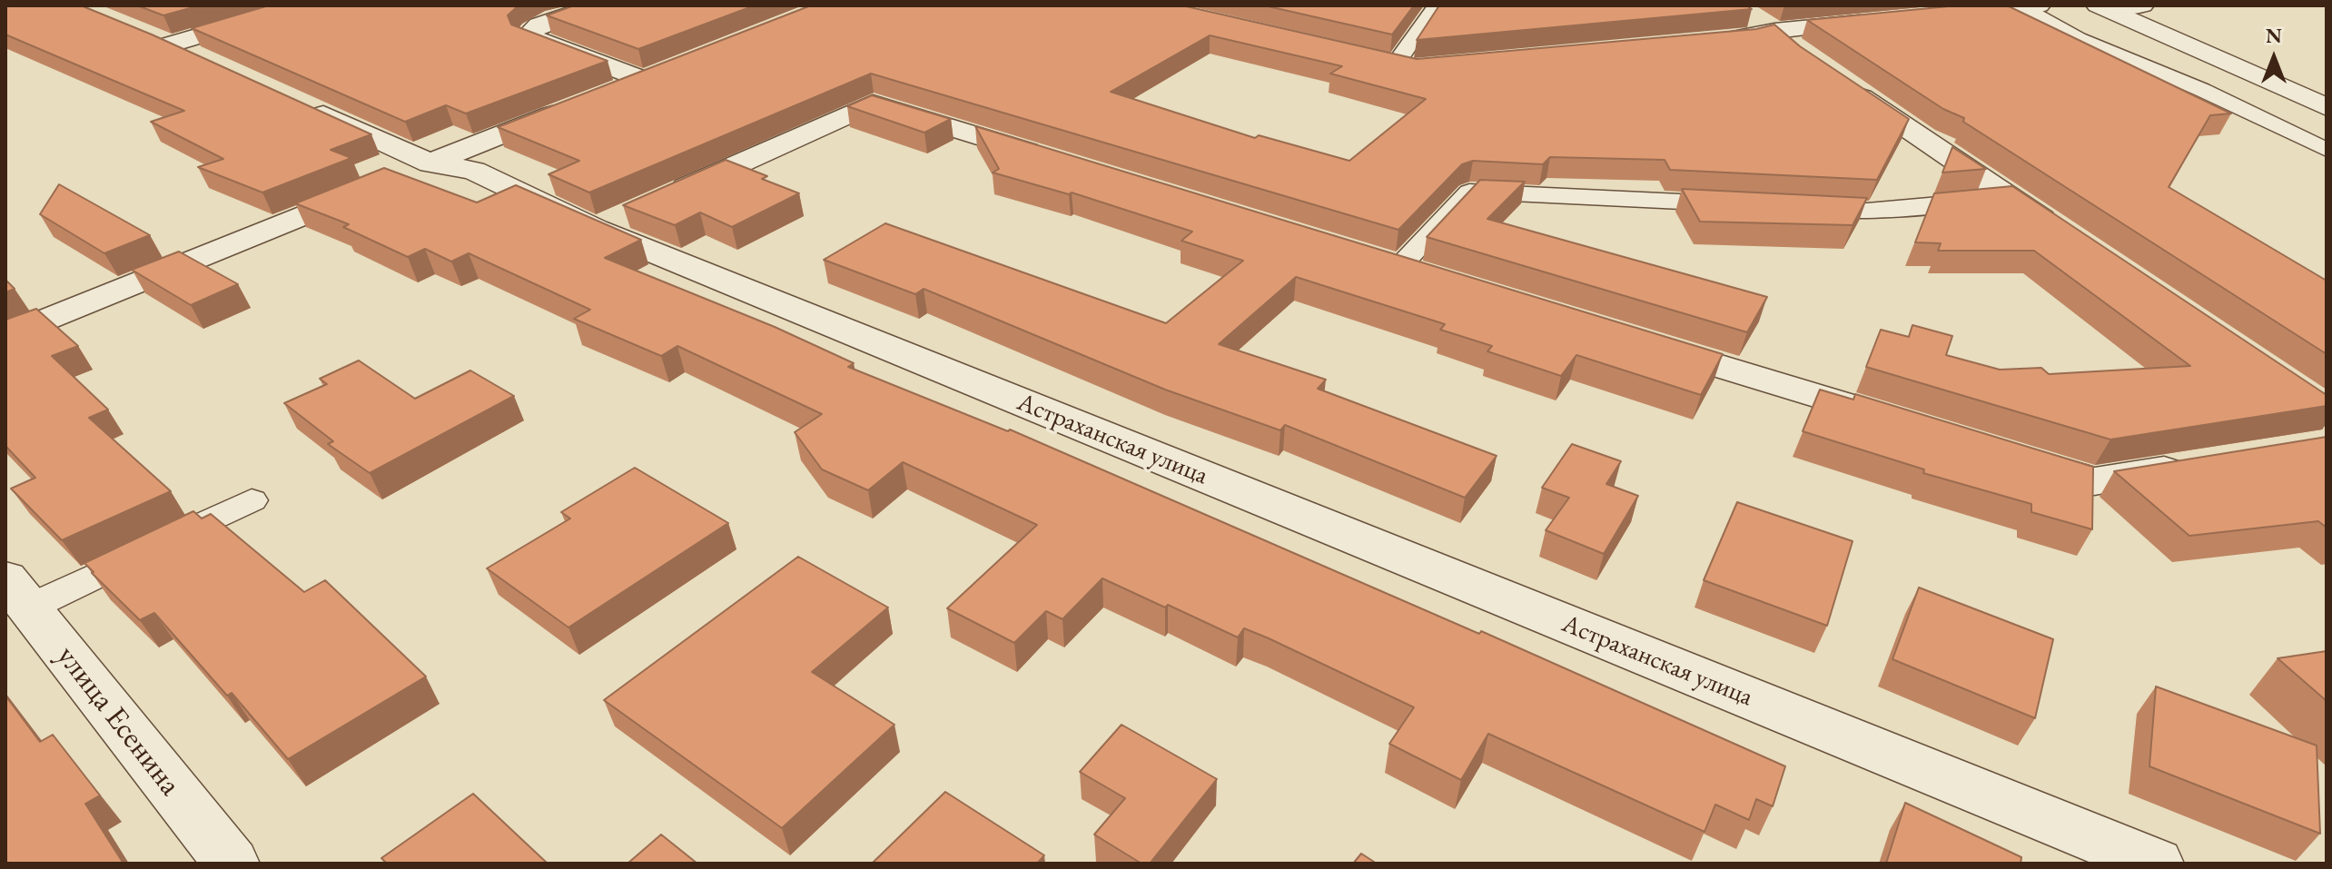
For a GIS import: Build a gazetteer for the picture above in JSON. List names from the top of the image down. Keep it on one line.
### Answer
{"streets":{"street":["Астраханская улица","улица Есенина"]},"north":"top"}
